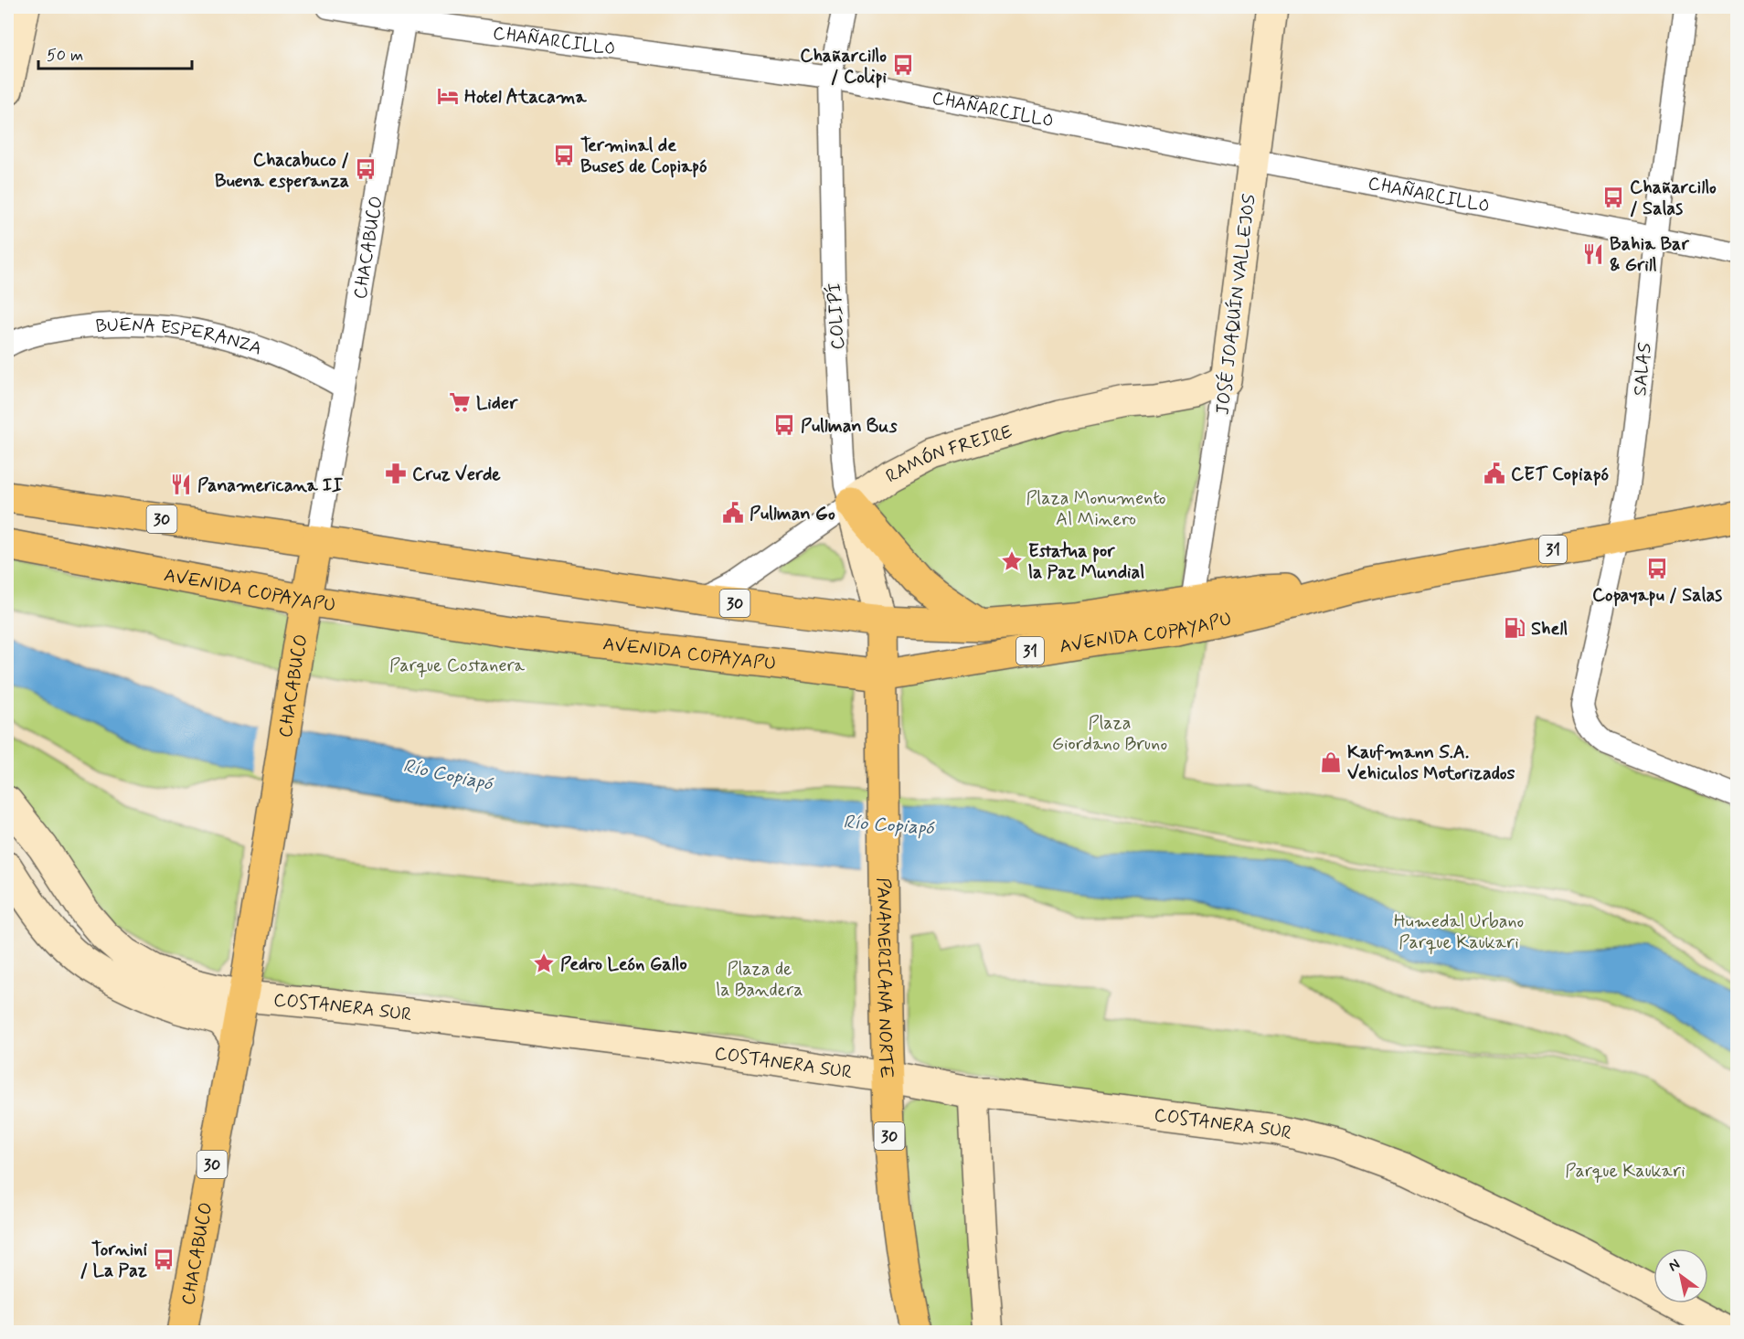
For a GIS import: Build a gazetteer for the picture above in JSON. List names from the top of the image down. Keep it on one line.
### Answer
{"streets":{"highway":["CHACABUCO","30","31","AVENIDA COPAYAPU","PANAMERICANA NORTE"],"street":["CHAÑARCILLO","JOSÉ JOAQUÍN VALLEJOS","COLIPÍ","BUENA ESPERANZA","SALAS","RAMÓN FREIRE","COSTANERA SUR"]},"crossings":[["CHAÑARCILLO","CHACABUCO"],["CHAÑARCILLO","JOSÉ JOAQUÍN VALLEJOS"],["CHAÑARCILLO","COLIPÍ"],["CHAÑARCILLO","SALAS"],["CHACABUCO","BUENA ESPERANZA"],["CHACABUCO","AVENIDA COPAYAPU"],["CHACABUCO","COSTANERA SUR"],["JOSÉ JOAQUÍN VALLEJOS","RAMÓN FREIRE"],["JOSÉ JOAQUÍN VALLEJOS","AVENIDA COPAYAPU"],["COLIPÍ","RAMÓN FREIRE"],["COLIPÍ","AVENIDA COPAYAPU"],["COLIPÍ","PANAMERICANA NORTE"],["SALAS","AVENIDA COPAYAPU"],["RAMÓN FREIRE","AVENIDA COPAYAPU"],["AVENIDA COPAYAPU","PANAMERICANA NORTE"],["PANAMERICANA NORTE","COSTANERA SUR"]],"water":["Río Copiapó"],"parks":["Plaza Monumento Al Minero","Parque Costanera","Plaza Giordano Bruno","Humedal Urbano Parque Kaukari","Plaza de la Bandera","Parque Kaukari"],"places":{"bus stop":["Chañarcillo / Colipi","Terminal de Buses de Copiapó","Chacabuco / Buena esperanza","Chañarcillo / Salas","Pullman Bus","Copayapu / Salas","Tornini / La Paz"],"hotel":["Hotel Atacama"],"restaurant":["Bahia Bar & Grill","Panamericana II"],"supermarket":["Lider"],"pharmacy":["Cruz Verde"],"public building":["CET Copiapó","Pullman Go"],"place":["Estatua por la Paz Mundial","Pedro León Gallo"],"fuel station":["Shell"],"shop":["Kaufmann S.A. Vehiculos Motorizados"]},"scale_bar":"50 m","north":"top left"}
